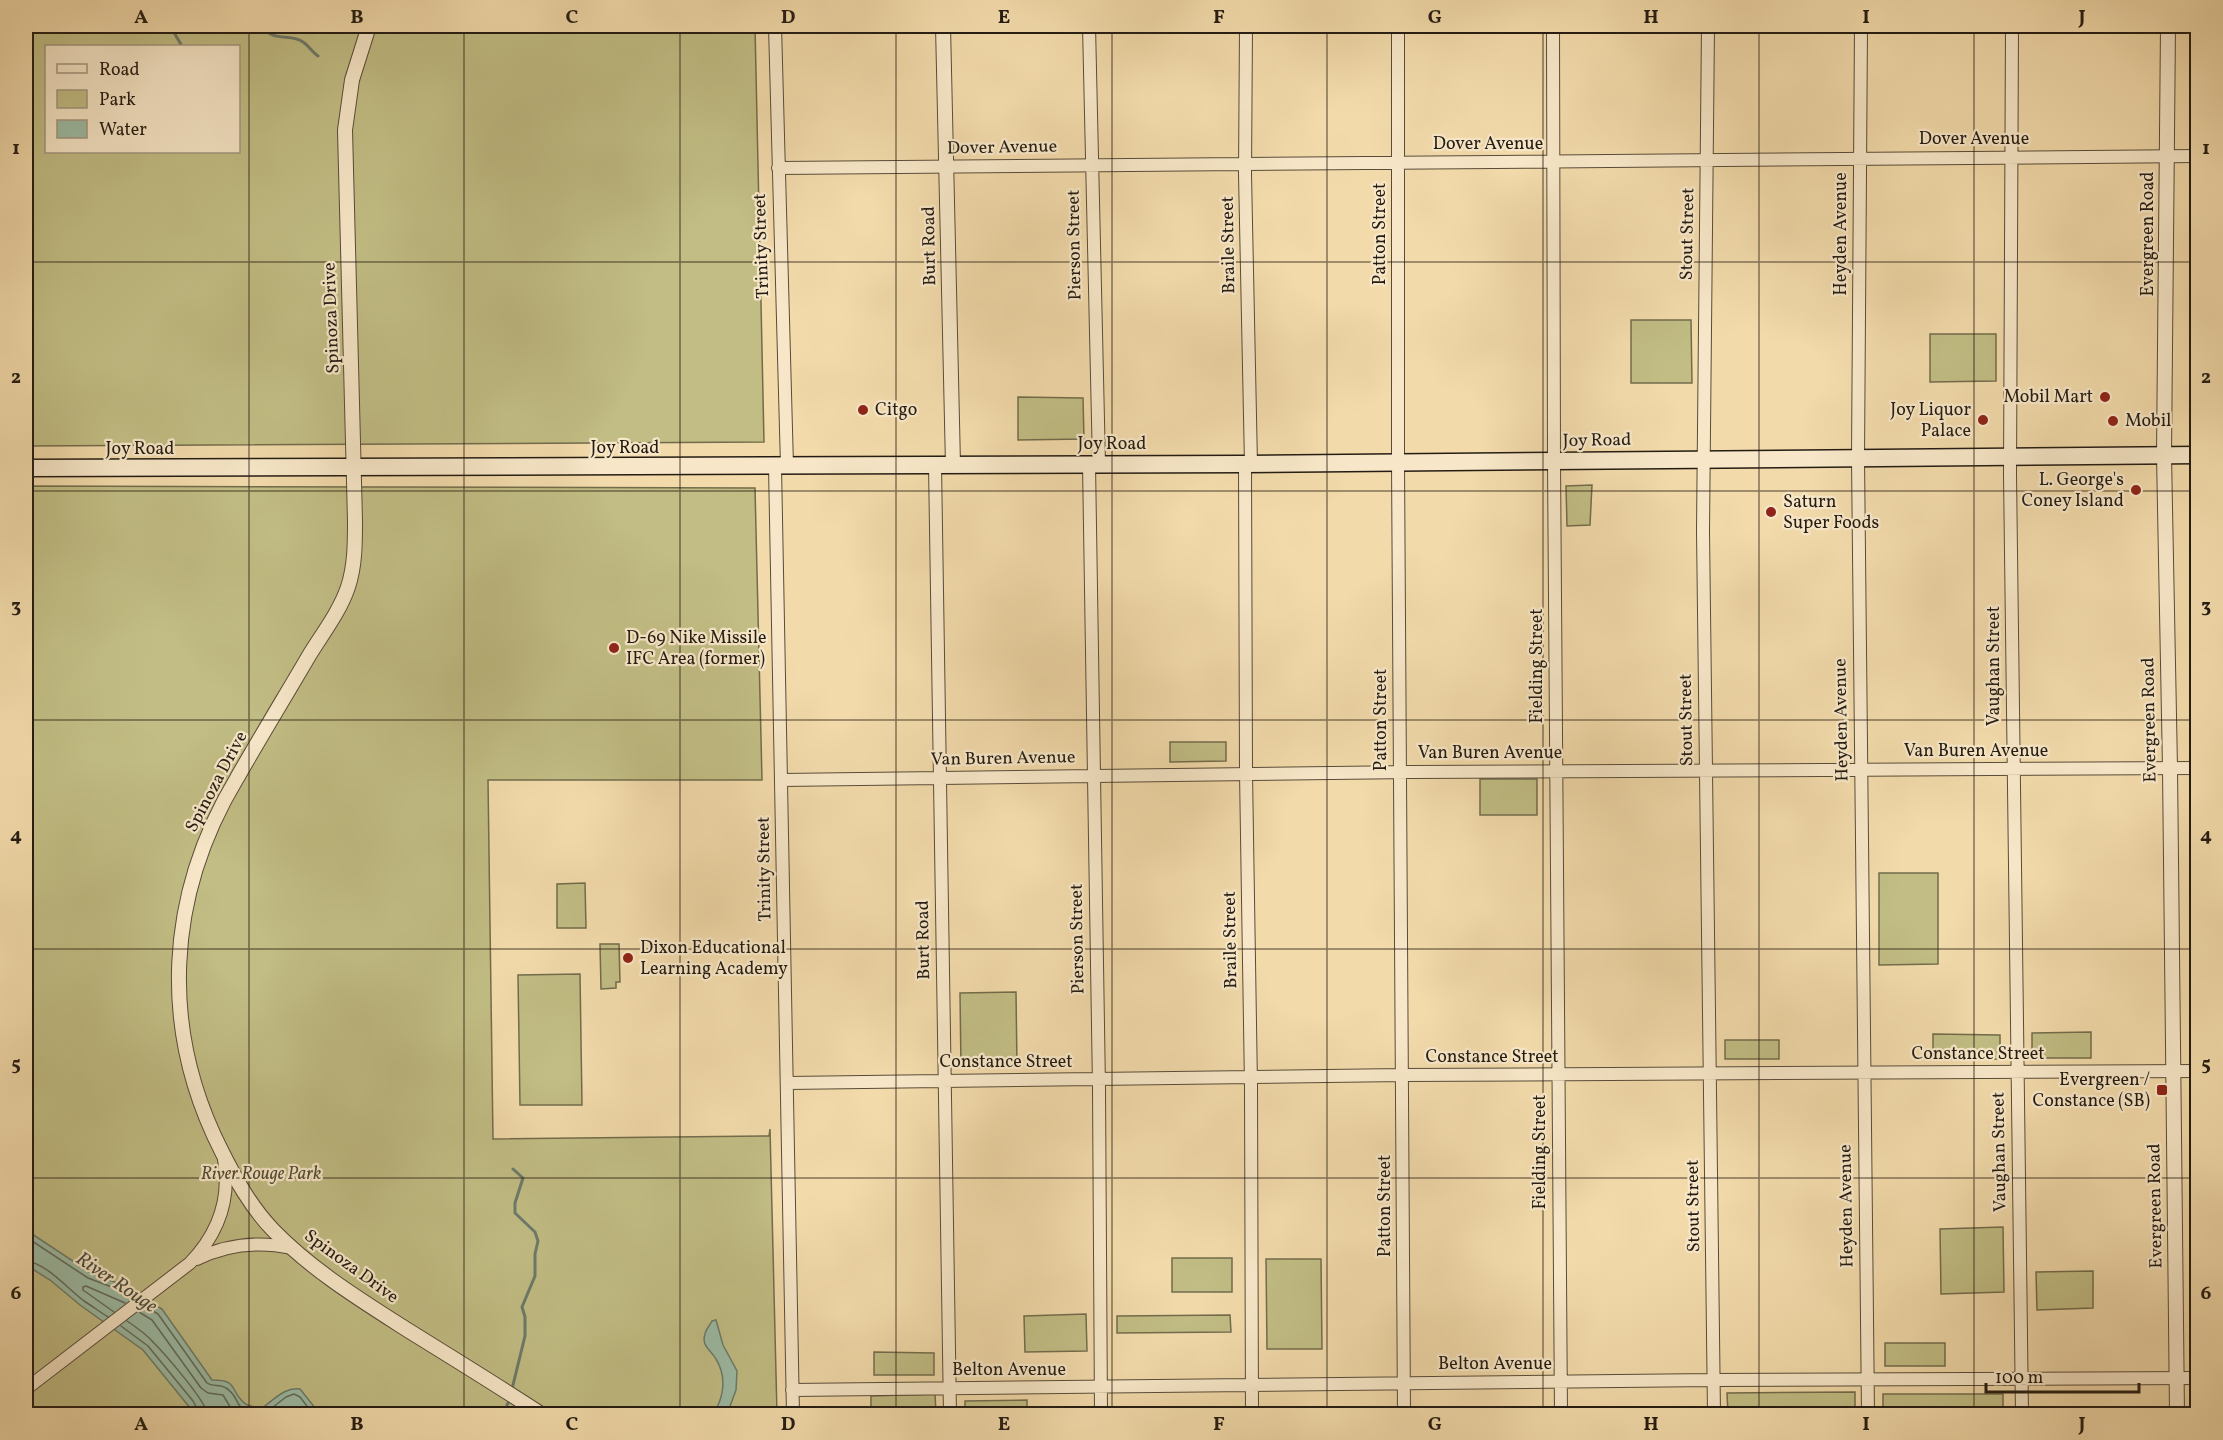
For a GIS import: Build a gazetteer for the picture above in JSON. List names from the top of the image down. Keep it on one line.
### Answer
{"streets":{"main road":["Joy Road"],"street":["Dover Avenue","Patton Street","Stout Street","Heyden Avenue","Evergreen Road","Pierson Street","Braile Street","Trinity Street","Burt Road","Spinoza Drive","Fielding Street","Vaughan Street","Van Buren Avenue","Constance Street","Belton Avenue"]},"crossings":[["Dover Avenue","Patton Street"],["Dover Avenue","Stout Street"],["Dover Avenue","Heyden Avenue"],["Dover Avenue","Evergreen Road"],["Dover Avenue","Pierson Street"],["Dover Avenue","Braile Street"],["Dover Avenue","Trinity Street"],["Dover Avenue","Burt Road"],["Dover Avenue","Fielding Street"],["Dover Avenue","Vaughan Street"],["Patton Street","Joy Road"],["Patton Street","Van Buren Avenue"],["Patton Street","Constance Street"],["Patton Street","Belton Avenue"],["Stout Street","Joy Road"],["Stout Street","Van Buren Avenue"],["Stout Street","Constance Street"],["Stout Street","Belton Avenue"],["Heyden Avenue","Joy Road"],["Heyden Avenue","Van Buren Avenue"],["Heyden Avenue","Constance Street"],["Heyden Avenue","Belton Avenue"],["Evergreen Road","Joy Road"],["Evergreen Road","Van Buren Avenue"],["Evergreen Road","Constance Street"],["Evergreen Road","Belton Avenue"],["Pierson Street","Joy Road"],["Pierson Street","Van Buren Avenue"],["Pierson Street","Constance Street"],["Pierson Street","Belton Avenue"],["Braile Street","Joy Road"],["Braile Street","Van Buren Avenue"],["Braile Street","Constance Street"],["Braile Street","Belton Avenue"],["Trinity Street","Joy Road"],["Trinity Street","Van Buren Avenue"],["Trinity Street","Constance Street"],["Trinity Street","Belton Avenue"],["Burt Road","Joy Road"],["Burt Road","Van Buren Avenue"],["Burt Road","Constance Street"],["Burt Road","Belton Avenue"],["Spinoza Drive","Joy Road"],["Joy Road","Fielding Street"],["Joy Road","Vaughan Street"],["Fielding Street","Van Buren Avenue"],["Fielding Street","Constance Street"],["Fielding Street","Belton Avenue"],["Vaughan Street","Van Buren Avenue"],["Vaughan Street","Constance Street"],["Vaughan Street","Belton Avenue"]],"water":["River Rouge"],"parks":["River Rouge Park"],"places":{"other":["Mobil Mart","Citgo","Joy Liquor Palace","Mobil","L. George's Coney Island","Saturn Super Foods","D-69 Nike Missile IFC Area (former)","Dixon Educational Learning Academy"],"transit":["Evergreen / Constance (SB)"]},"legend":["Road","Park","Water"],"scale_bar":"100 m","grid":{"columns":["A","B","C","D","E","F","G","H","I","J"],"rows":["1","2","3","4","5","6"]}}
